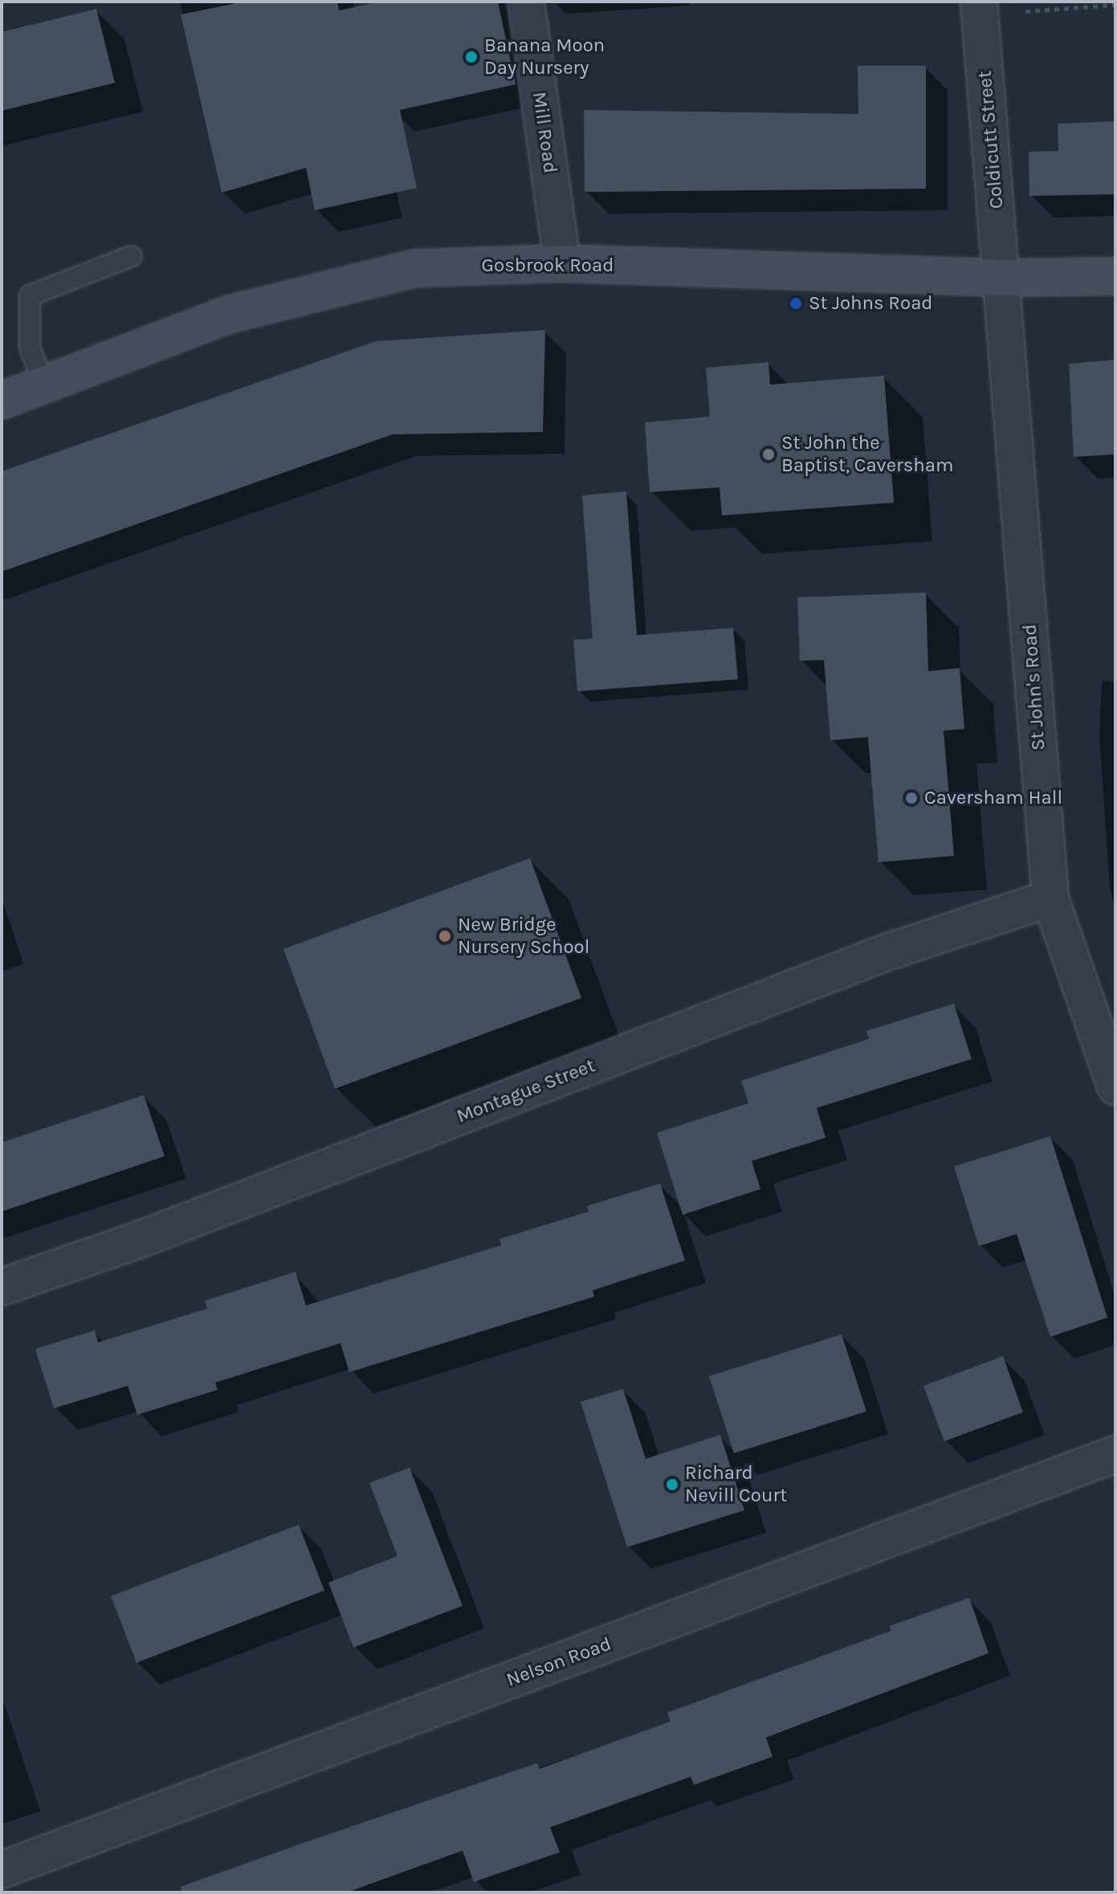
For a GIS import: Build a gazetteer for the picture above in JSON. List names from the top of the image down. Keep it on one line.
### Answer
{"streets":{"main road":["Gosbrook Road"],"street":["Mill Road","Coldicutt Street","St John's Road","Montague Street","Nelson Road"]},"crossings":[["Mill Road","Gosbrook Road"],["Coldicutt Street","Gosbrook Road"],["Coldicutt Street","St John's Road"],["Gosbrook Road","St John's Road"],["St John's Road","Montague Street"]],"places":["Banana Moon Day Nursery","St Johns Road","St John the Baptist, Caversham","Caversham Hall","New Bridge Nursery School","Richard Nevill Court"]}
